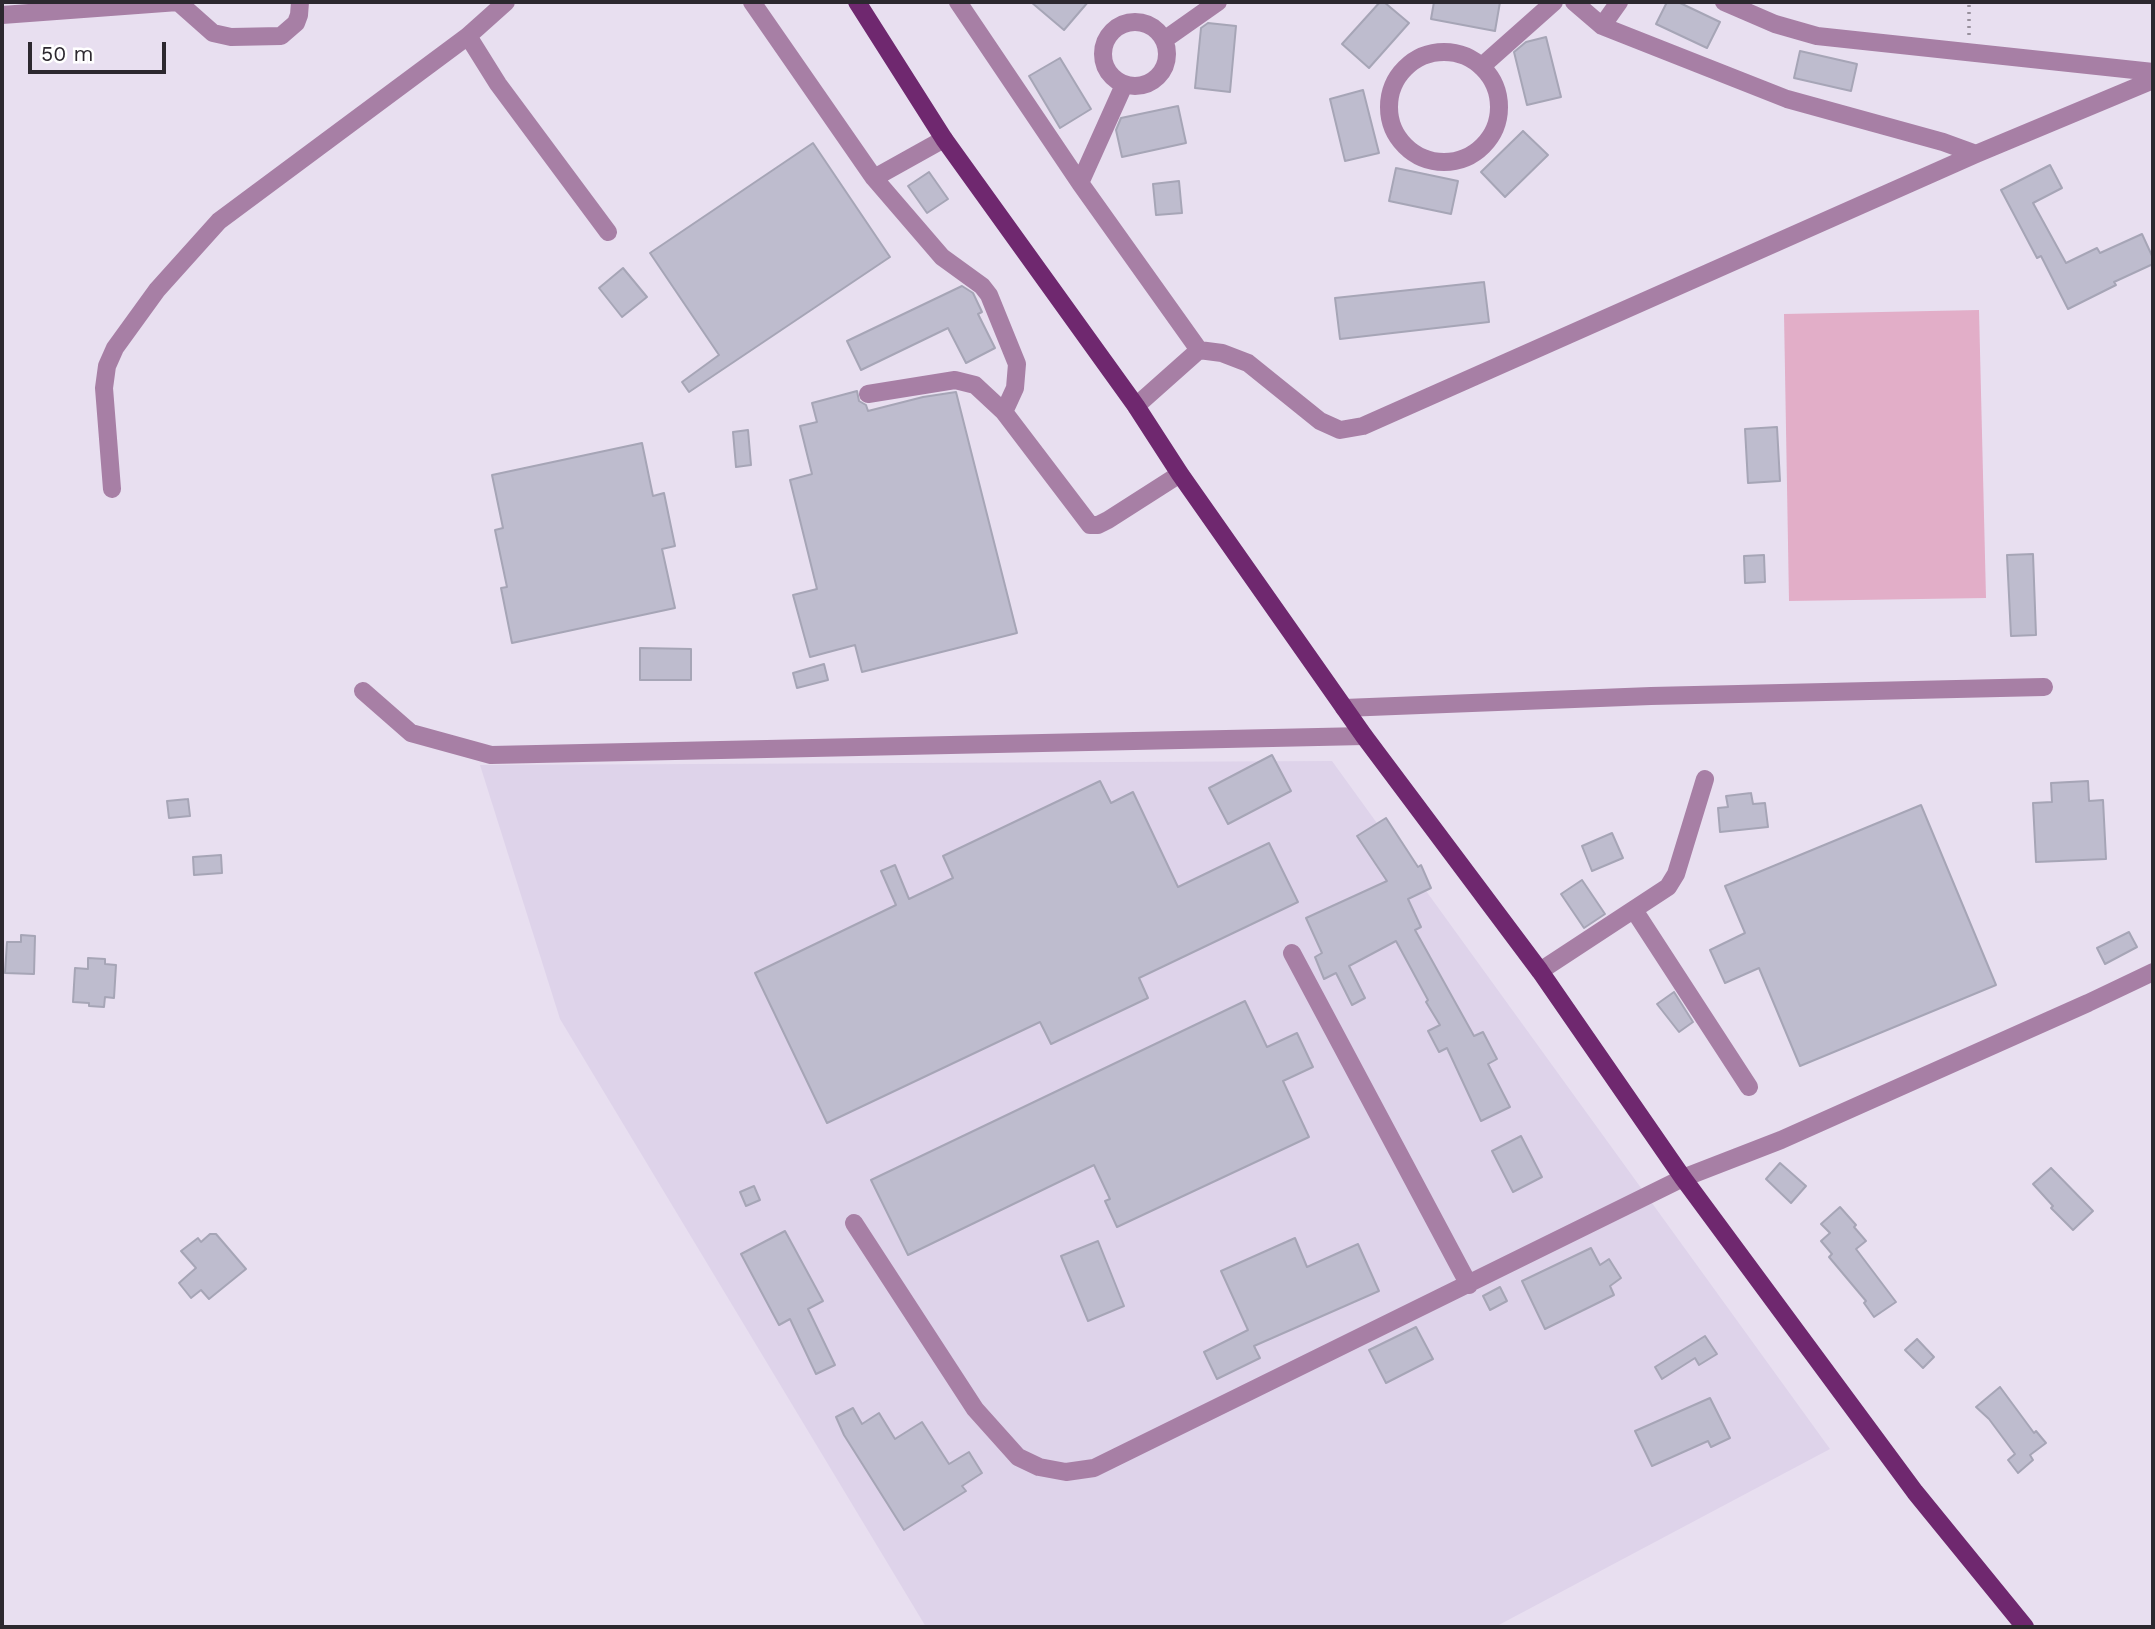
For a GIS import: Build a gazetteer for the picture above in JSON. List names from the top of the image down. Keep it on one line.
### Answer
{"scale_bar":"50 m"}
